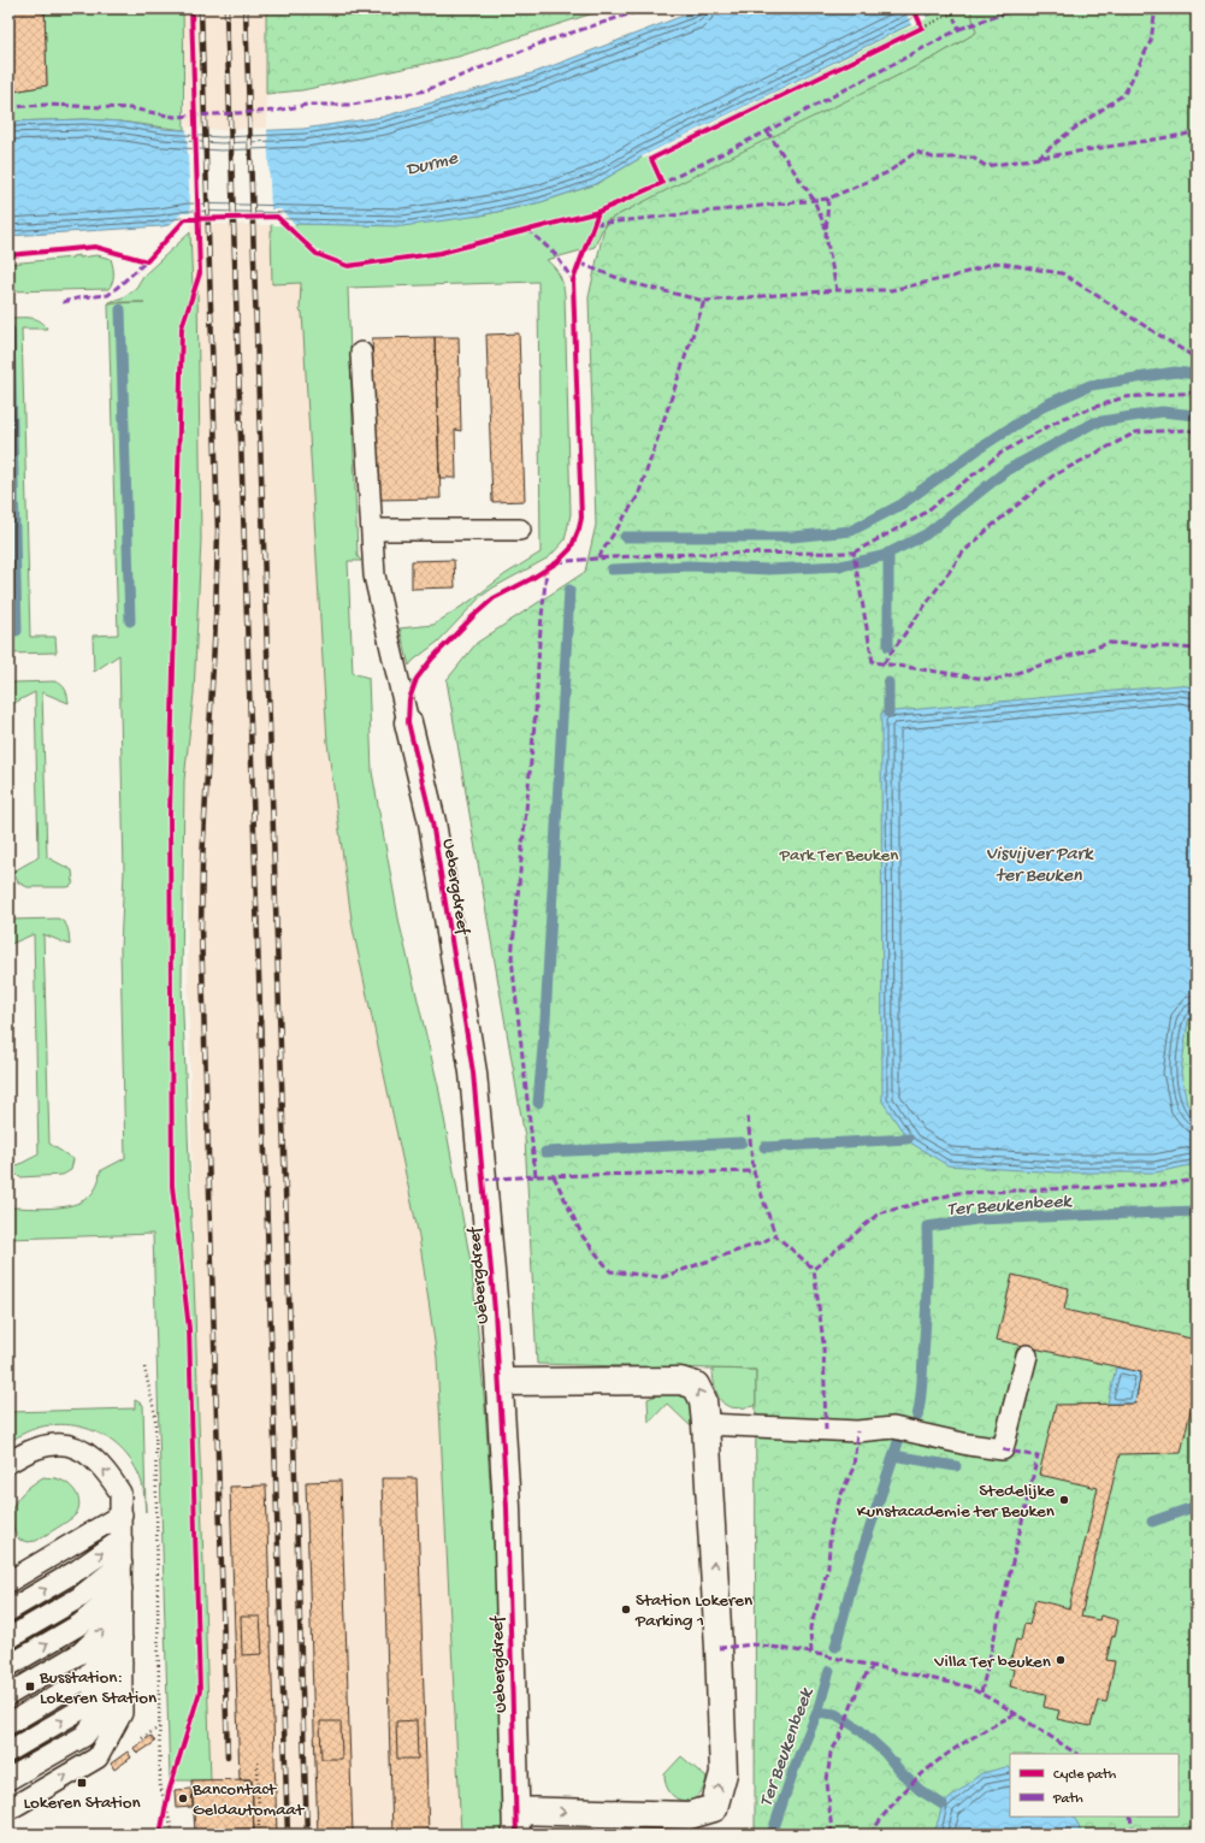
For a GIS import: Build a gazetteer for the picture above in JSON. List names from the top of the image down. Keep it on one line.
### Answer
{"streets":{"street":["Uebergdreef"]},"water":["Durme","Visvijver Park ter Beuken","Ter Beukenbeek"],"parks":["Park Ter Beuken"],"places":{"other":["Stedelijke Kunstacademie ter Beuken","Station Lokeren Parking 1","Villa Ter beuken","Bancontact Geldautomaat"],"transit":["Busstation: Lokeren Station","Lokeren Station"]},"legend":["Cycle path","Path"]}
